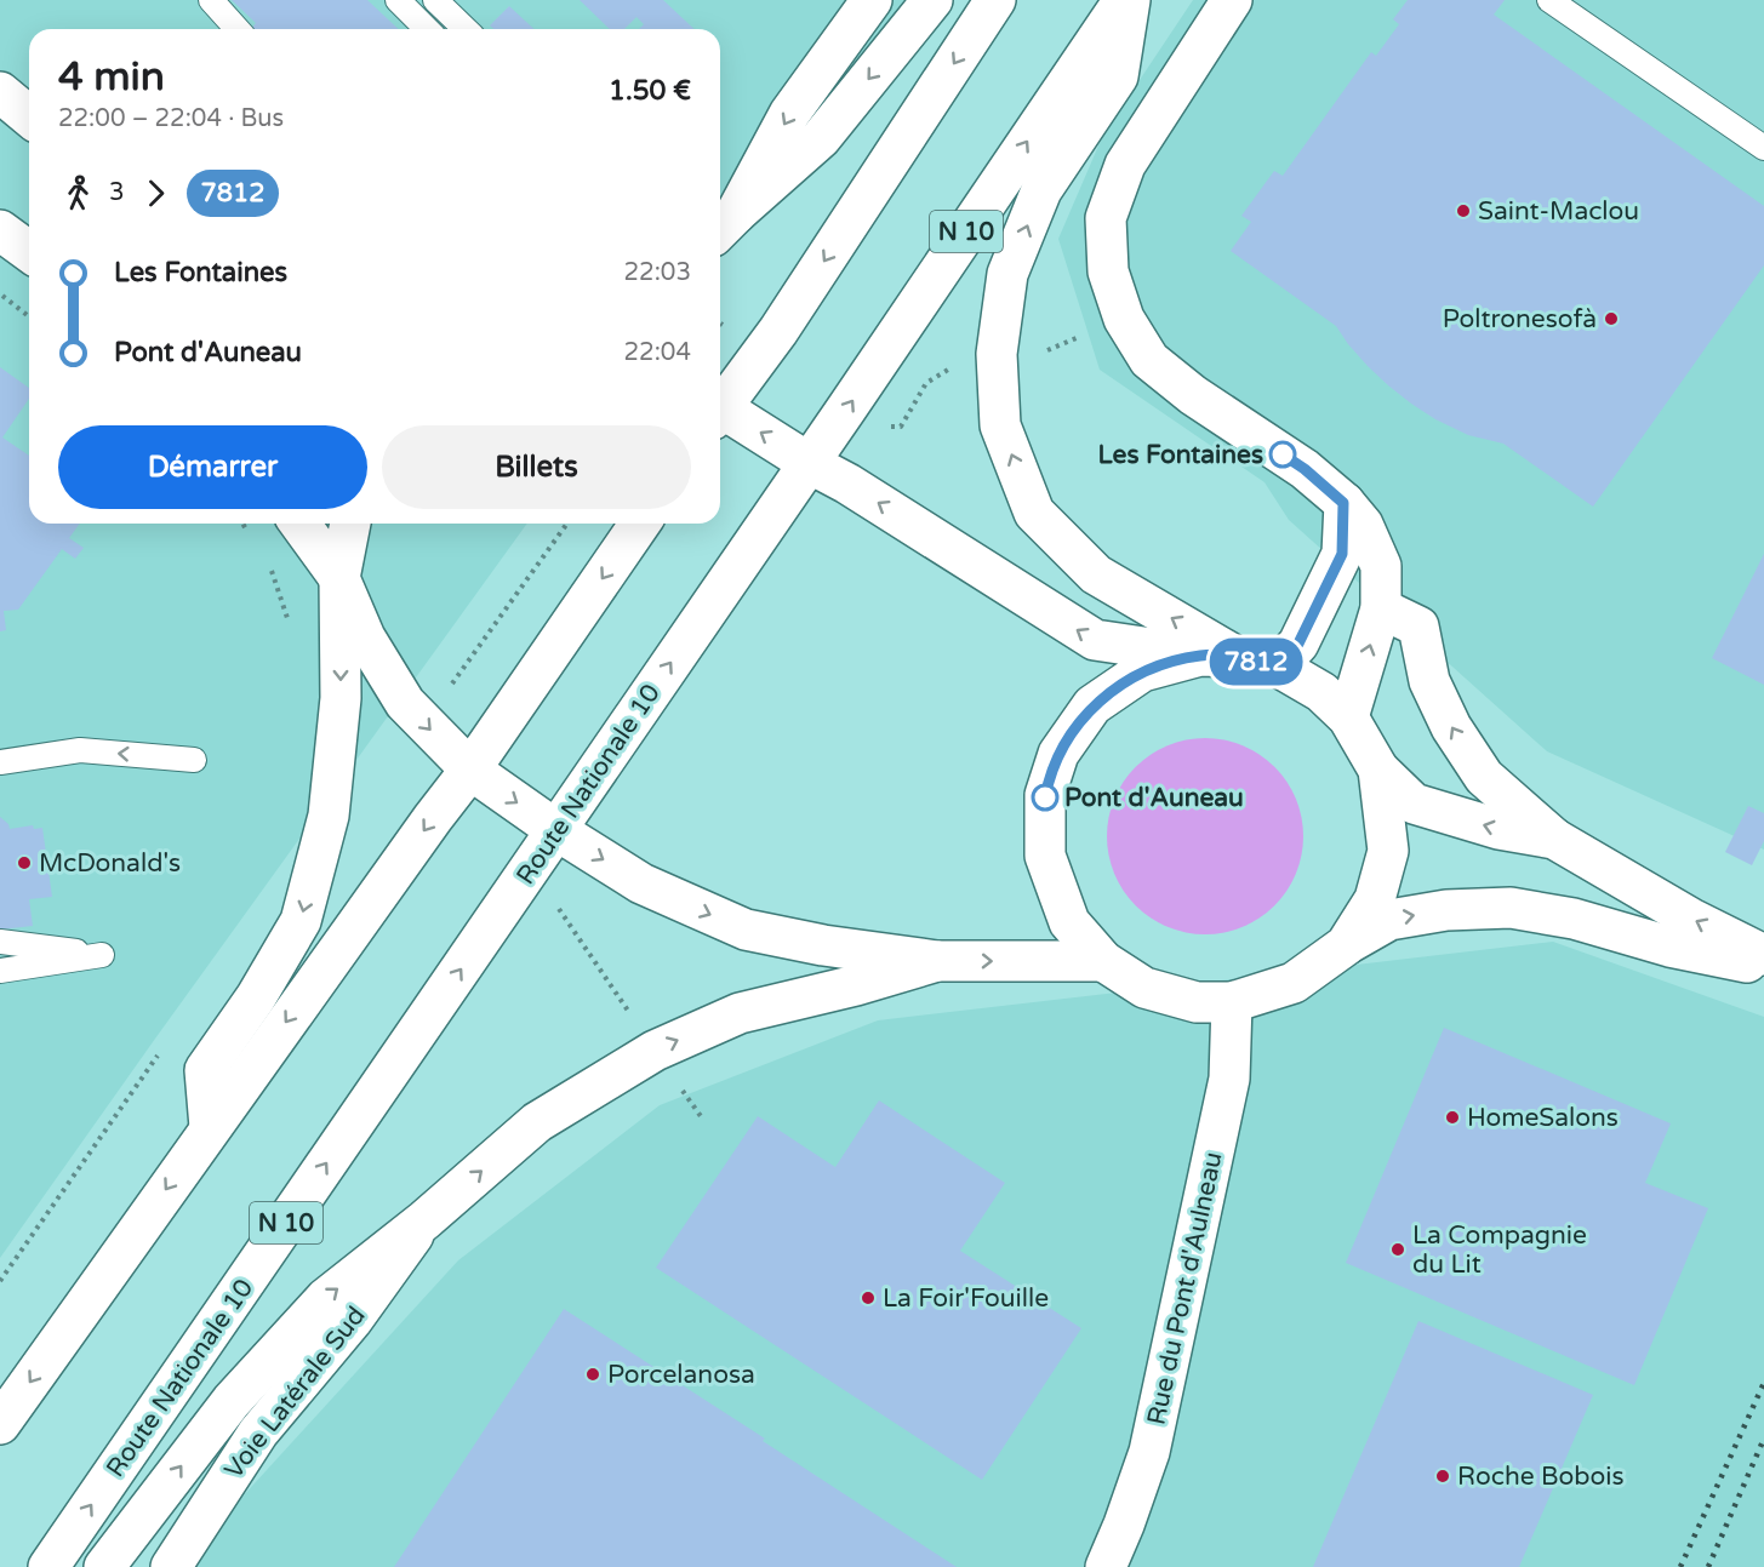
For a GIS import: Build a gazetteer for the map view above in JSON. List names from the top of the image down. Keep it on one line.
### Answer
{"streets":{"street":["N 10","Route Nationale 10","Rue du Pont d'Aulneau","Voie Latérale Sud"]},"places":["Saint-Maclou","Poltronesofà","Les Fontaines","Pont d'Auneau","McDonald's","HomeSalons","La Compagnie du Lit","La Foir'Fouille","Porcelanosa","Roche Bobois"],"lines":["bus line 7812"],"page":{"on_map":"7812","heading":["4 min","22:00 – 22:04 · Bus","1.50 €"],"legs":["3","7812"],"list":[{"name":"Les Fontaines","value":"22:03"},{"name":"Pont d'Auneau","value":"22:04"}],"buttons":["Démarrer","Billets"]}}
